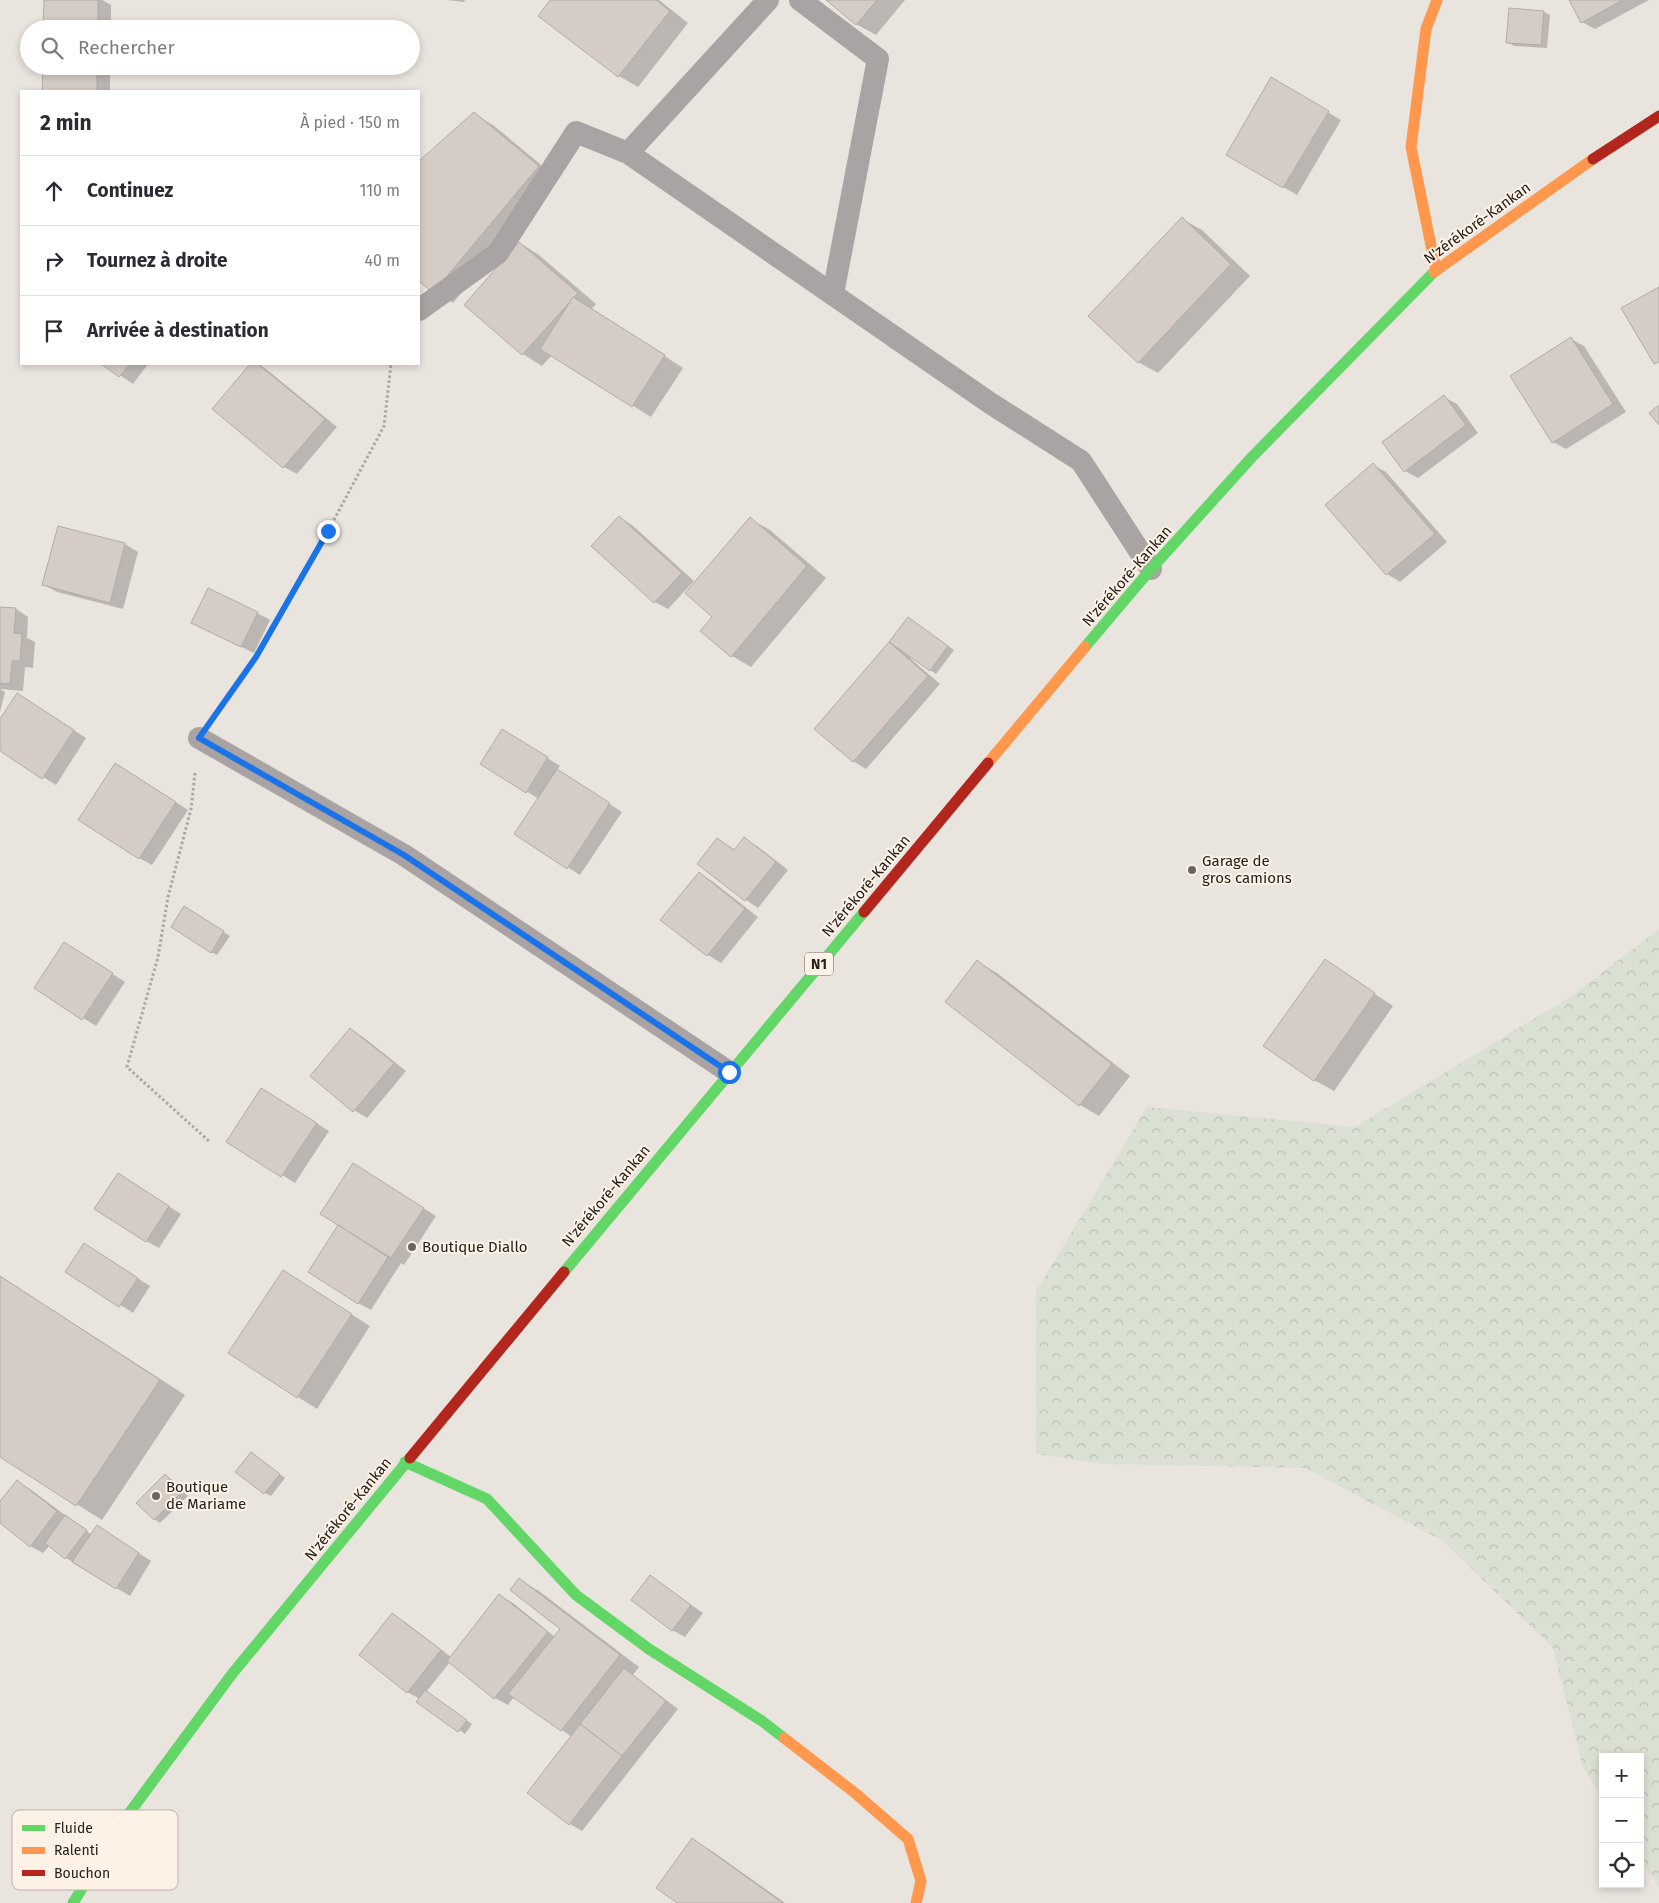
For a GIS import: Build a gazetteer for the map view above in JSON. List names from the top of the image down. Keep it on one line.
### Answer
{"streets":{"main road":["N'zérékoré-Kankan","N1"]},"places":["Garage de gros camions","Boutique Diallo","Boutique de Mariame"],"legend":["Fluide","Ralenti","Bouchon"],"page":{"search":"Rechercher","heading":["2 min","À pied · 150 m"],"list":[["Continuez","110 m"],["Tournez à droite","40 m"],"Arrivée à destination"],"map_buttons":["+","−"]}}
